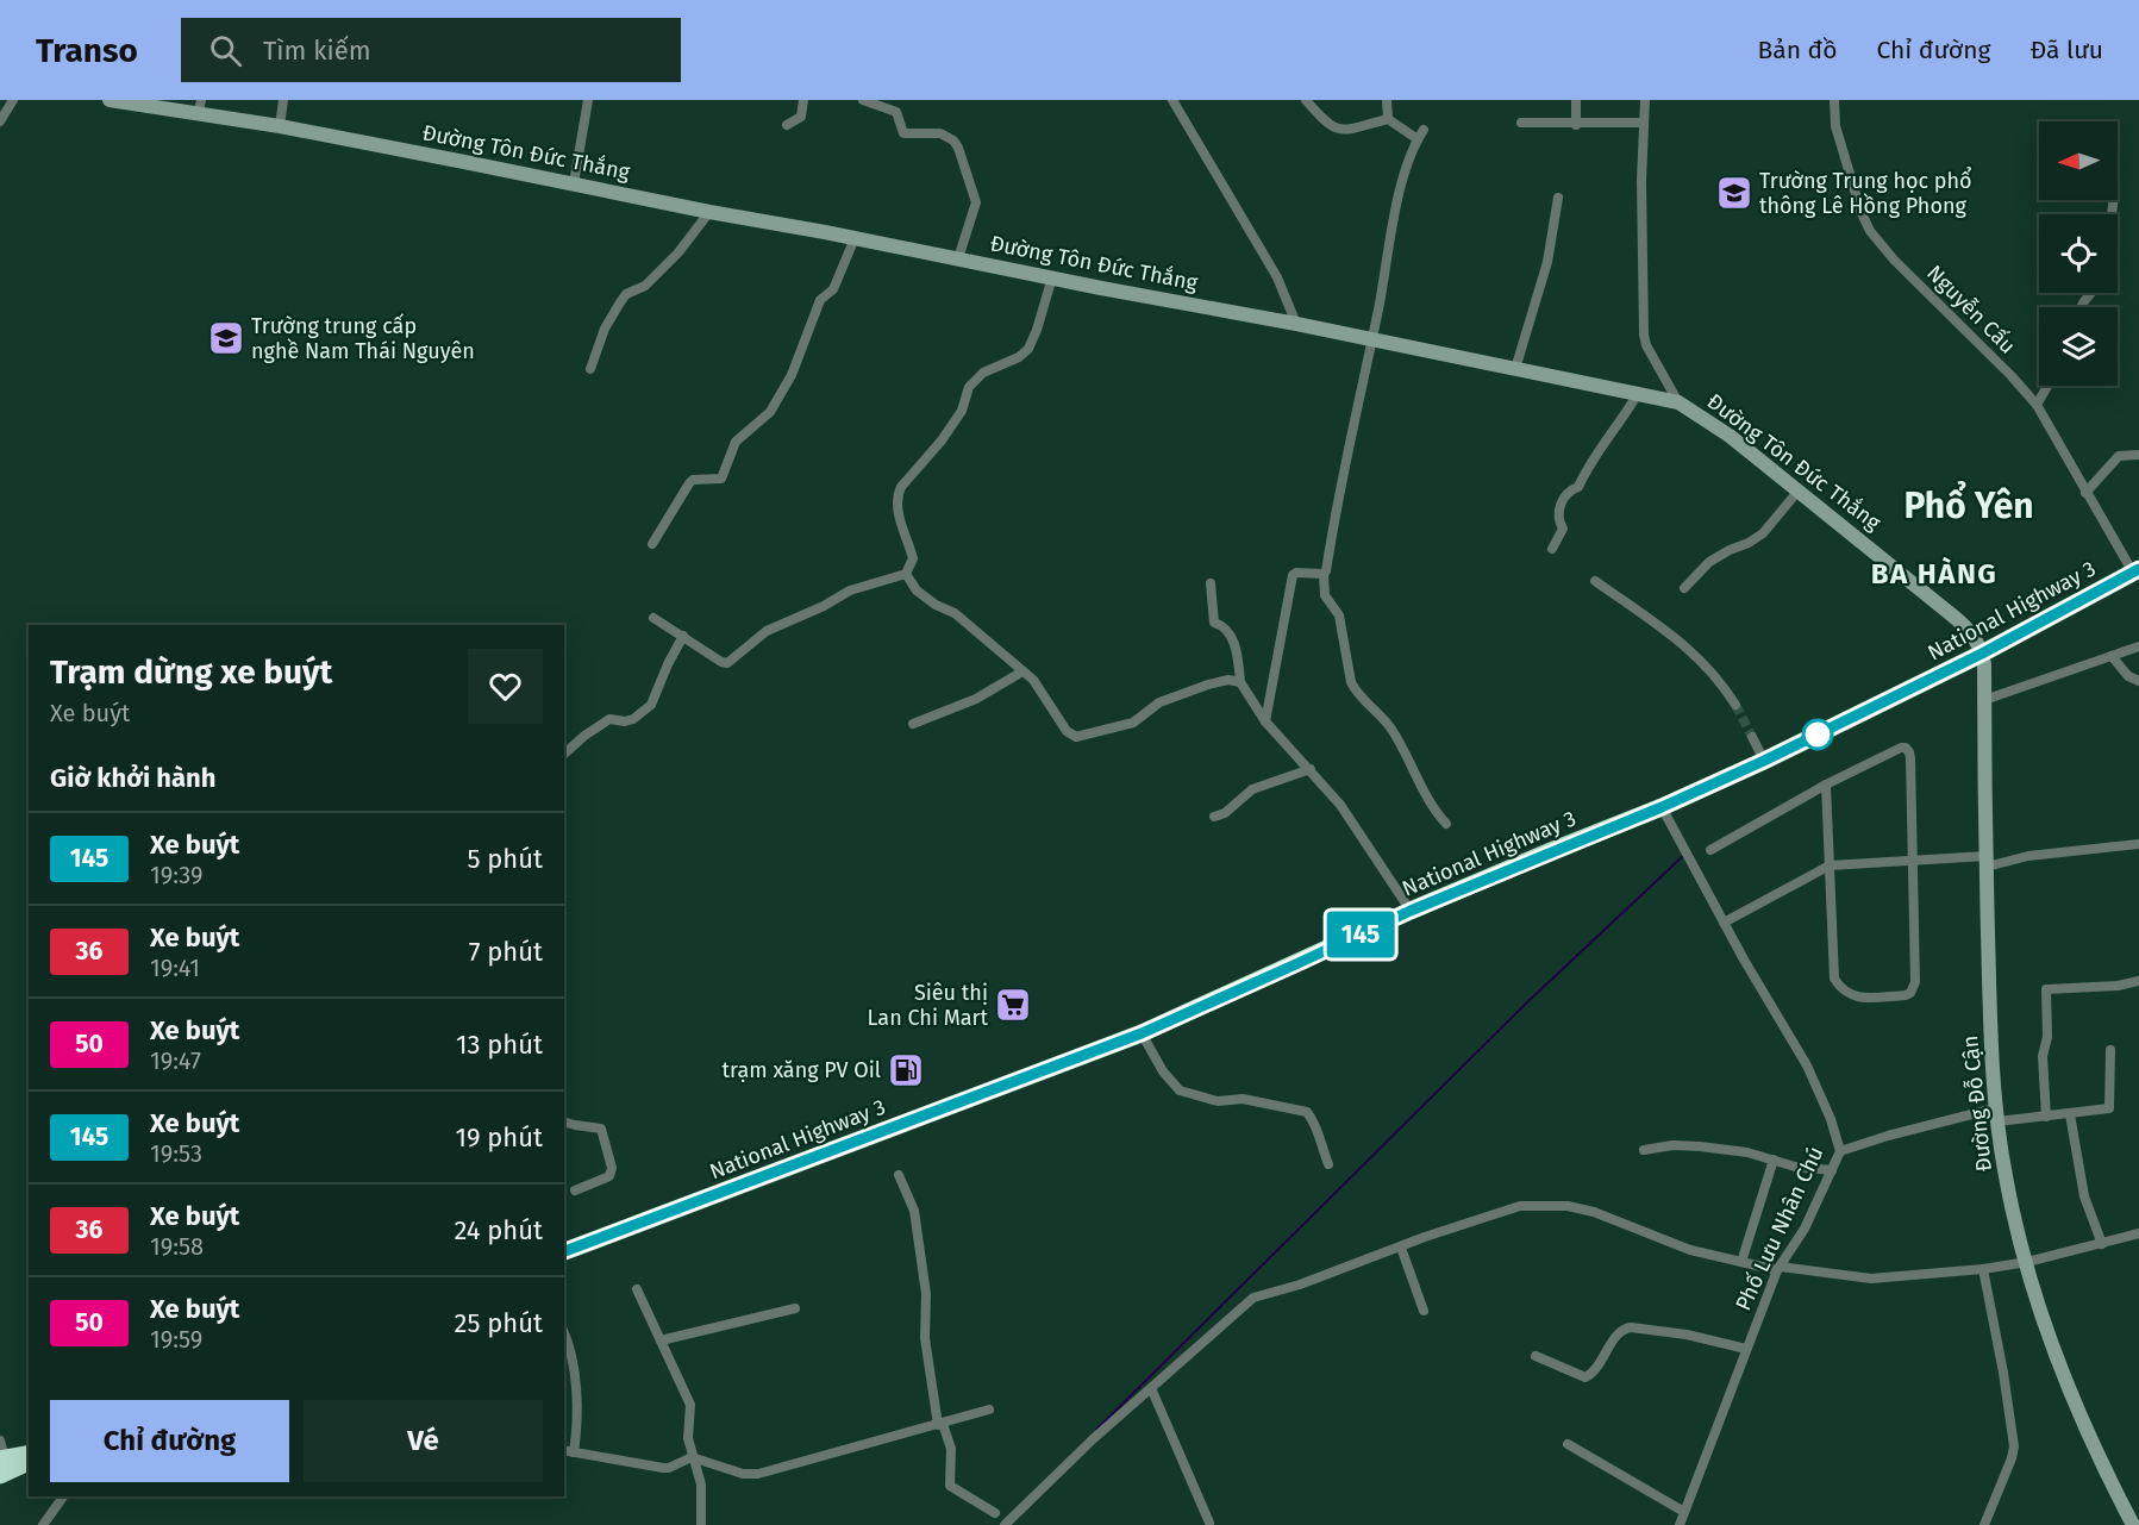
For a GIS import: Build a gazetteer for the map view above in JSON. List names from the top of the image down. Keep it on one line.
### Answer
{"streets":{"highway":["National Highway 3"],"main road":["Đường Tôn Đức Thắng","Đường Đỗ Cận"],"street":["Nguyễn Cấu","Phố Lưu Nhân Chú"]},"crossings":[["Đường Tôn Đức Thắng","National Highway 3"],["Đường Tôn Đức Thắng","Đường Đỗ Cận"],["Nguyễn Cấu","National Highway 3"],["National Highway 3","Đường Đỗ Cận"],["National Highway 3","Phố Lưu Nhân Chú"]],"districts":["Phổ Yên","BA HÀNG"],"places":{"school or university":["Trường Trung học phổ thông Lê Hồng Phong","Trường trung cấp nghề Nam Thái Nguyên"],"supermarket":["Siêu thị Lan Chi Mart"],"fuel station":["trạm xăng PV Oil"]},"lines":["bus line 145"],"north":"left","page":{"header":"Transo","search":"Tìm kiếm","nav":["Bản đồ","Chỉ đường","Đã lưu"],"on_map":"145","heading":[["Trạm dừng xe buýt","Xe buýt"],"Giờ khởi hành"],"list":[{"mark":"145","name":"Xe buýt","note":"19:39","value":"5 phút"},{"mark":"36","name":"Xe buýt","note":"19:41","value":"7 phút"},{"mark":"50","name":"Xe buýt","note":"19:47","value":"13 phút"},{"mark":"145","name":"Xe buýt","note":"19:53","value":"19 phút"},{"mark":"36","name":"Xe buýt","note":"19:58","value":"24 phút"},{"mark":"50","name":"Xe buýt","note":"19:59","value":"25 phút"}],"buttons":["Chỉ đường","Vé"]}}
